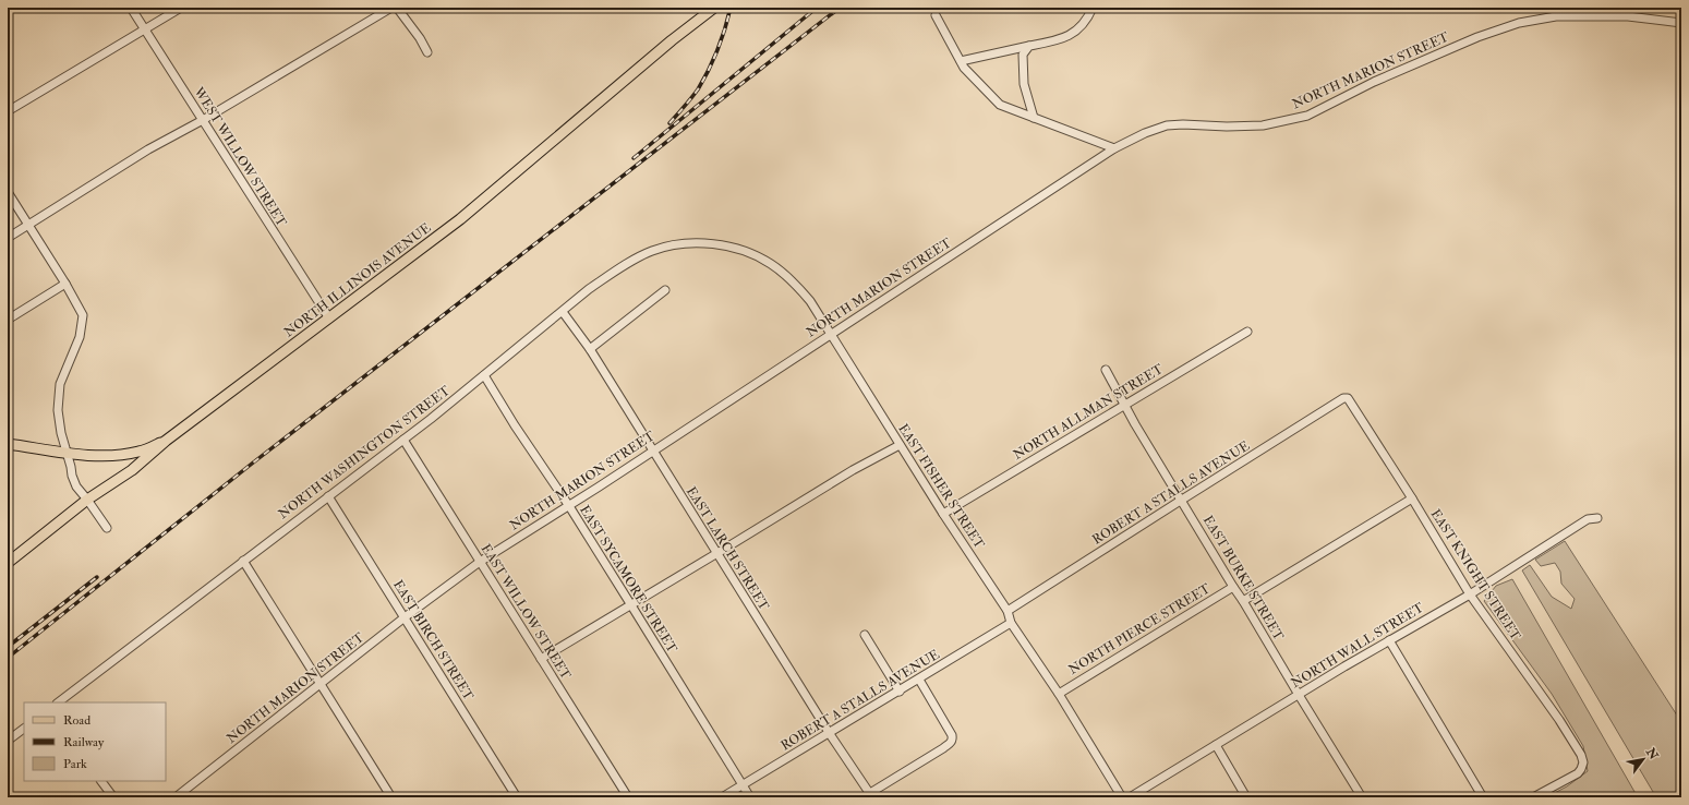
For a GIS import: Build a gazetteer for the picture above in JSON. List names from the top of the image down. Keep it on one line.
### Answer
{"streets":{"main road":["NORTH ILLINOIS AVENUE"],"street":["NORTH MARION STREET","WEST WILLOW STREET","NORTH ALLMAN STREET","NORTH WASHINGTON STREET","EAST FISHER STREET","ROBERT A STALLS AVENUE","EAST LARCH STREET","EAST KNIGHT STREET","EAST BURKE STREET","EAST SYCAMORE STREET","EAST WILLOW STREET","NORTH PIERCE STREET","EAST BIRCH STREET","NORTH WALL STREET"]},"crossings":[["NORTH MARION STREET","EAST FISHER STREET"],["NORTH MARION STREET","EAST LARCH STREET"],["NORTH MARION STREET","EAST SYCAMORE STREET"],["NORTH MARION STREET","EAST WILLOW STREET"],["NORTH MARION STREET","EAST BIRCH STREET"],["WEST WILLOW STREET","NORTH ILLINOIS AVENUE"],["NORTH ALLMAN STREET","EAST FISHER STREET"],["NORTH ALLMAN STREET","EAST BURKE STREET"],["NORTH WASHINGTON STREET","EAST FISHER STREET"],["NORTH WASHINGTON STREET","EAST LARCH STREET"],["NORTH WASHINGTON STREET","EAST SYCAMORE STREET"],["NORTH WASHINGTON STREET","EAST WILLOW STREET"],["NORTH WASHINGTON STREET","EAST BIRCH STREET"],["EAST FISHER STREET","ROBERT A STALLS AVENUE"],["EAST FISHER STREET","NORTH PIERCE STREET"],["ROBERT A STALLS AVENUE","EAST LARCH STREET"],["ROBERT A STALLS AVENUE","EAST KNIGHT STREET"],["ROBERT A STALLS AVENUE","EAST BURKE STREET"],["ROBERT A STALLS AVENUE","EAST SYCAMORE STREET"],["EAST KNIGHT STREET","NORTH WALL STREET"],["EAST BURKE STREET","NORTH PIERCE STREET"],["EAST BURKE STREET","NORTH WALL STREET"]],"legend":["Road","Railway","Park"],"north":"top right"}
